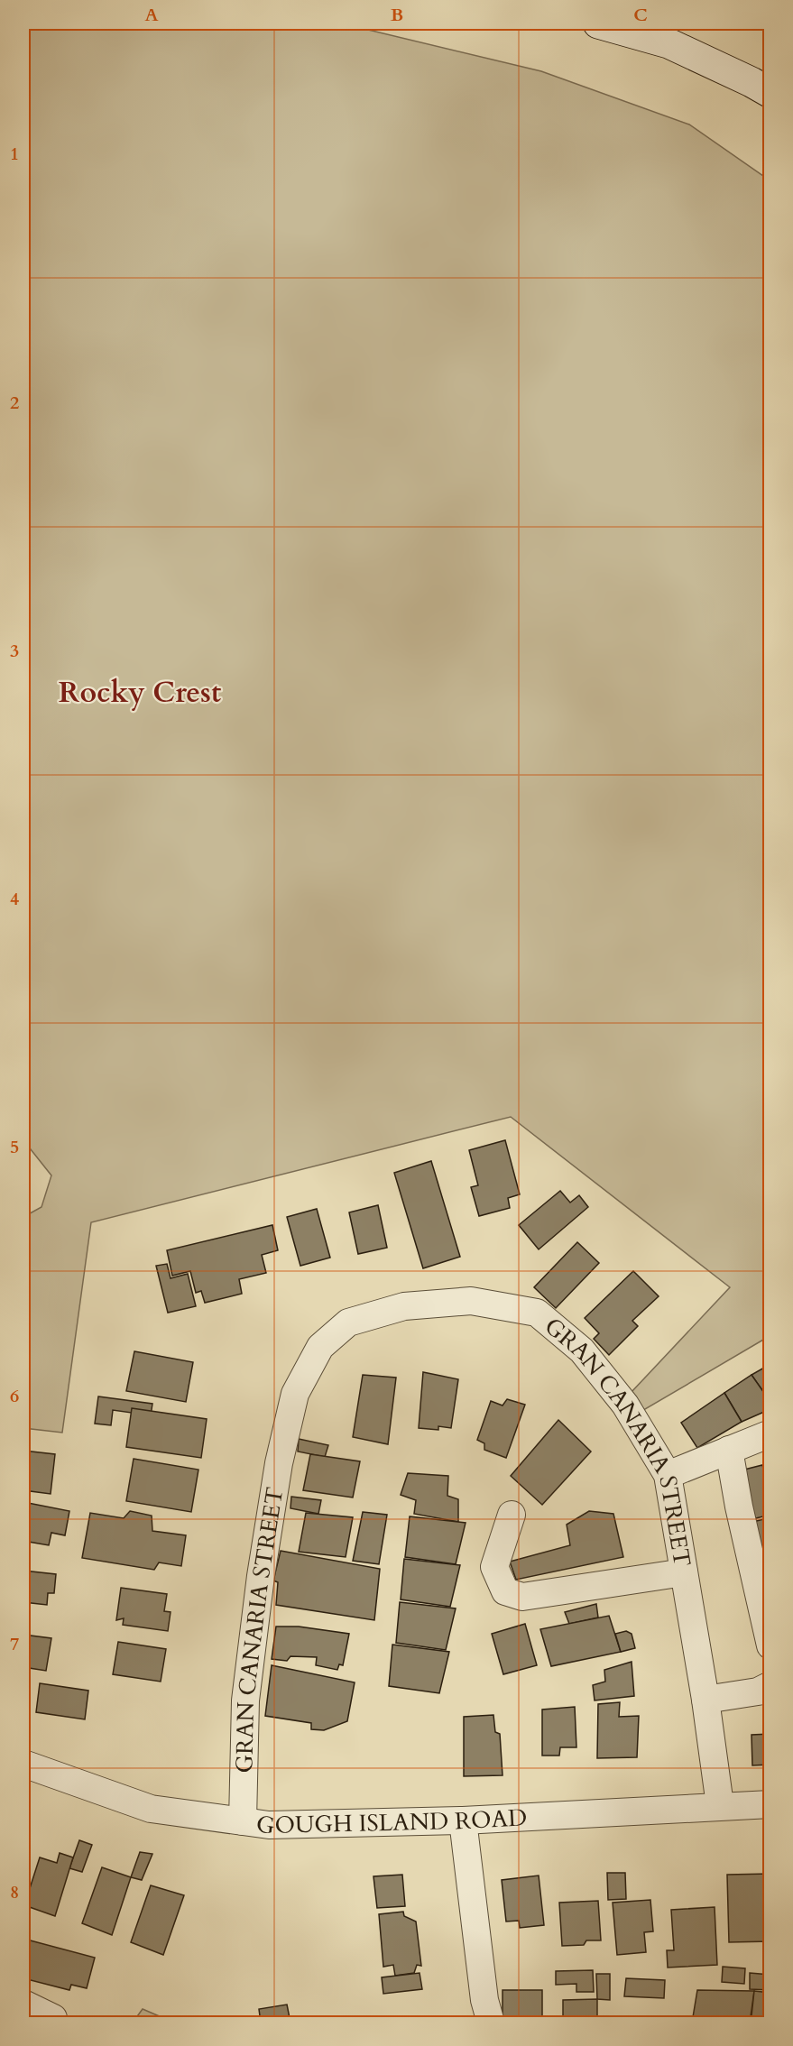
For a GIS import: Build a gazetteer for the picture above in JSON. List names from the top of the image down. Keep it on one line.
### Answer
{"streets":{"street":["GRAN CANARIA STREET","GOUGH ISLAND ROAD"]},"crossings":[["GRAN CANARIA STREET","GOUGH ISLAND ROAD"]],"districts":["Rocky Crest"],"grid":{"columns":["A","B","C"],"rows":["1","2","3","4","5","6","7","8"]}}
